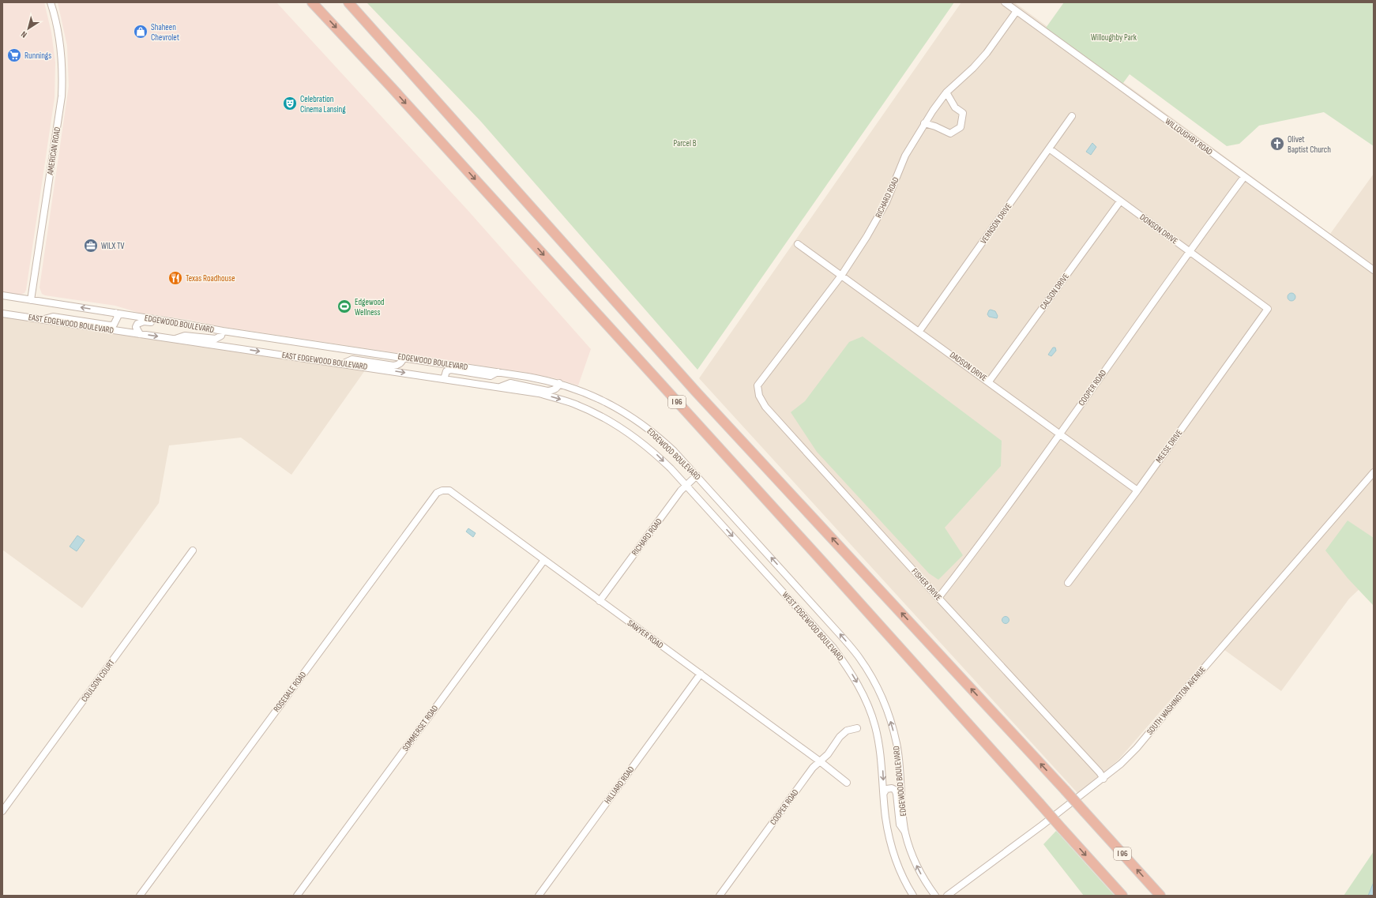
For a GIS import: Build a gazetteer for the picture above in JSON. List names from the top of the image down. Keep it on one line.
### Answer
{"streets":{"highway":["I 96"],"street":["WILLOUGHBY ROAD","AMERICAN ROAD","RICHARD ROAD","VERNSON DRIVE","DONSON DRIVE","CALSON DRIVE","EAST EDGEWOOD BOULEVARD","EDGEWOOD BOULEVARD","DADSON DRIVE","COOPER ROAD","MEESE DRIVE","FISHER DRIVE","WEST EDGEWOOD BOULEVARD","SAWYER ROAD","COULSON COURT","ROSEDALE ROAD","SOUTH WASHINGTON AVENUE","SOMMERSET ROAD","HILLIARD ROAD"]},"crossings":[["WILLOUGHBY ROAD","RICHARD ROAD"],["WILLOUGHBY ROAD","COOPER ROAD"],["AMERICAN ROAD","EAST EDGEWOOD BOULEVARD"],["RICHARD ROAD","EDGEWOOD BOULEVARD"],["RICHARD ROAD","DADSON DRIVE"],["RICHARD ROAD","FISHER DRIVE"],["RICHARD ROAD","WEST EDGEWOOD BOULEVARD"],["RICHARD ROAD","SAWYER ROAD"],["VERNSON DRIVE","DONSON DRIVE"],["VERNSON DRIVE","DADSON DRIVE"],["DONSON DRIVE","CALSON DRIVE"],["DONSON DRIVE","COOPER ROAD"],["DONSON DRIVE","MEESE DRIVE"],["CALSON DRIVE","DADSON DRIVE"],["EAST EDGEWOOD BOULEVARD","EDGEWOOD BOULEVARD"],["EAST EDGEWOOD BOULEVARD","WEST EDGEWOOD BOULEVARD"],["DADSON DRIVE","COOPER ROAD"],["DADSON DRIVE","MEESE DRIVE"],["COOPER ROAD","FISHER DRIVE"],["COOPER ROAD","SAWYER ROAD"],["FISHER DRIVE","SOUTH WASHINGTON AVENUE"],["SAWYER ROAD","ROSEDALE ROAD"],["SAWYER ROAD","SOMMERSET ROAD"],["SAWYER ROAD","HILLIARD ROAD"]],"one_way":["EDGEWOOD BOULEVARD","WEST EDGEWOOD BOULEVARD"],"parks":["Willoughby Park","Parcel B"],"places":{"shop":["Shaheen Chevrolet"],"supermarket":["Runnings"],"theatre":["Celebration Cinema Lansing"],"church":["Olivet Baptist Church"],"office":["WILX TV"],"restaurant":["Texas Roadhouse"],"sports":["Edgewood Wellness"]},"north":"bottom left"}
